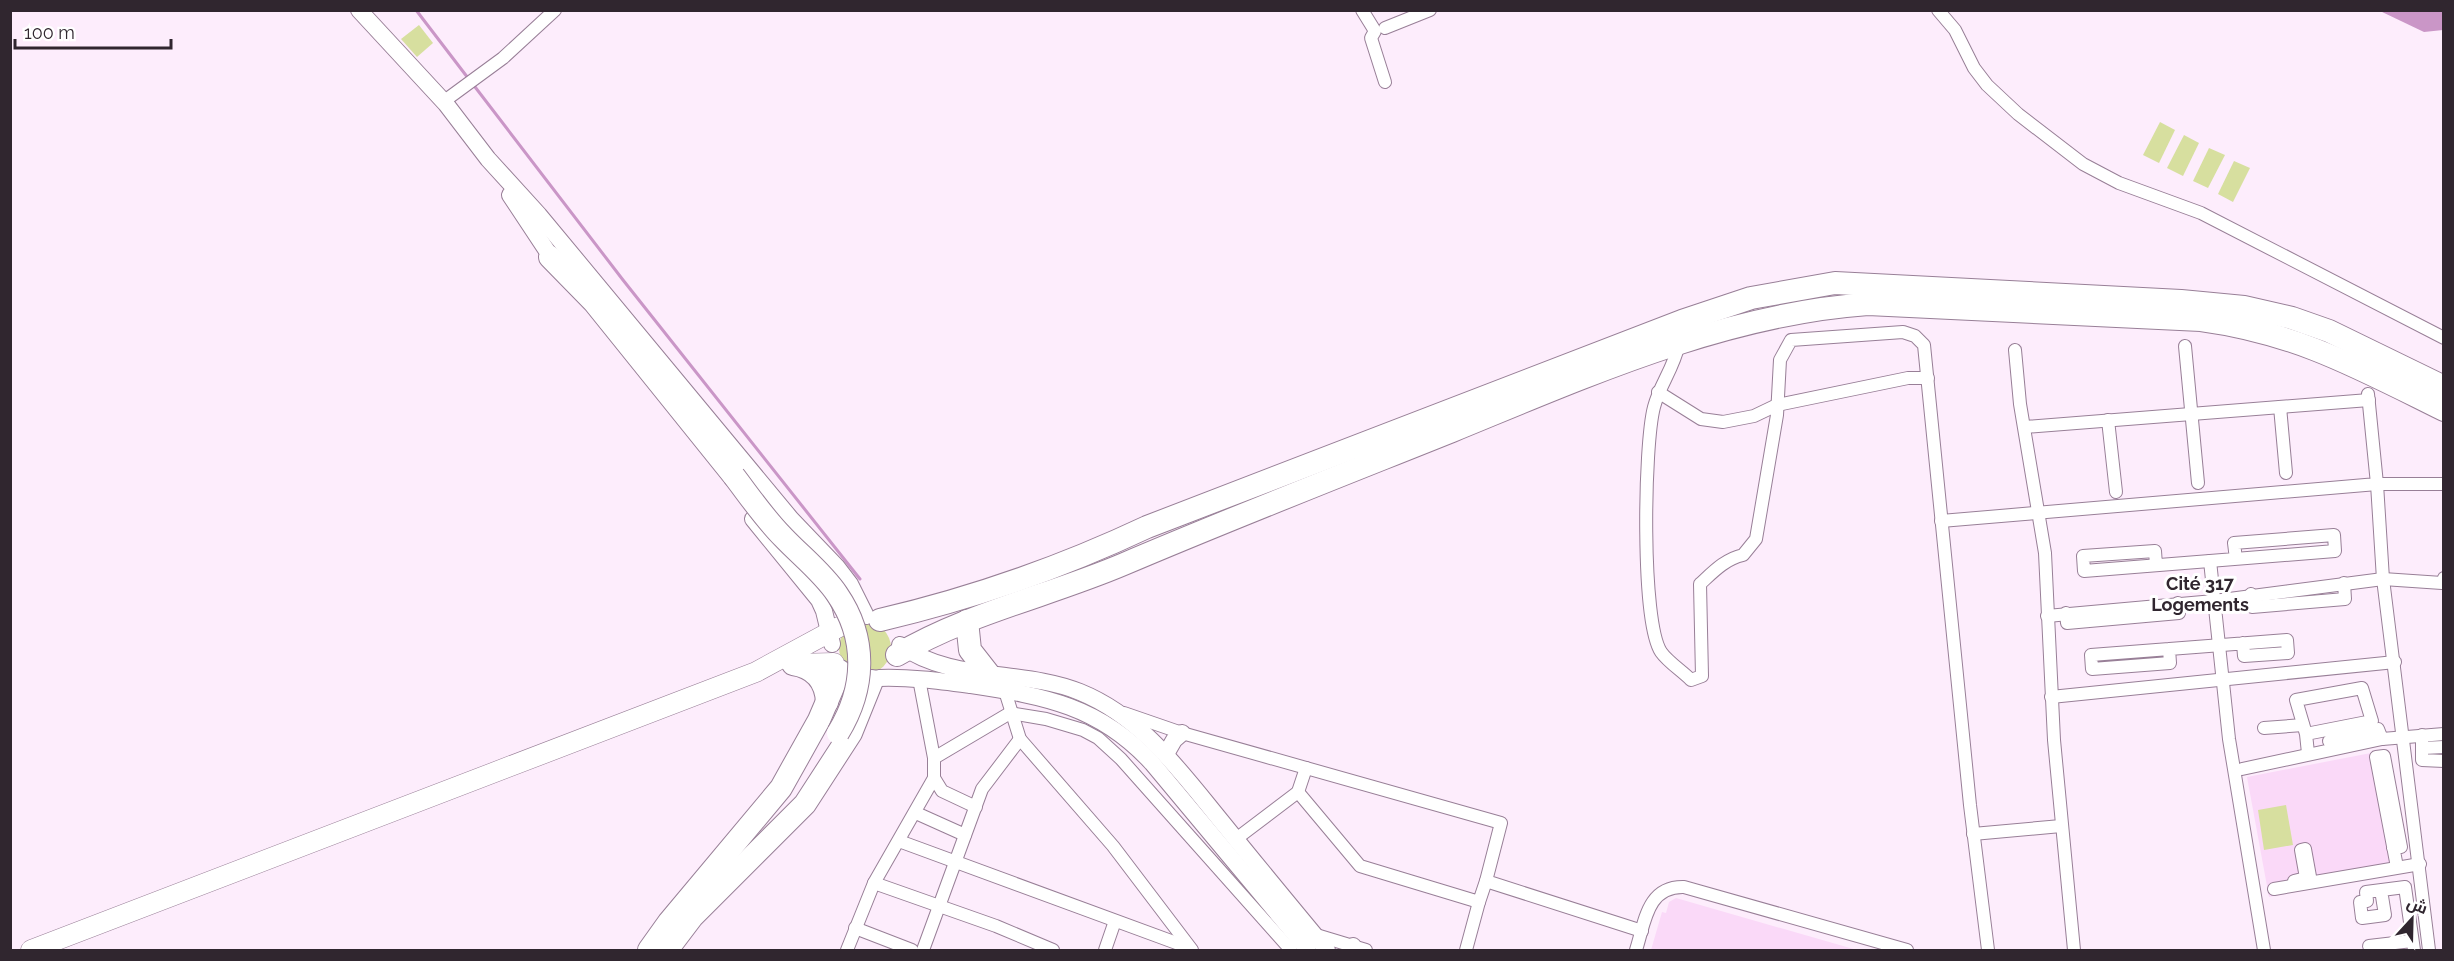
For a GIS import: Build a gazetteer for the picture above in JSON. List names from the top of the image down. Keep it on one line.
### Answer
{"districts":["Cité 317 Logements"],"scale_bar":"100 m","north":"top"}
